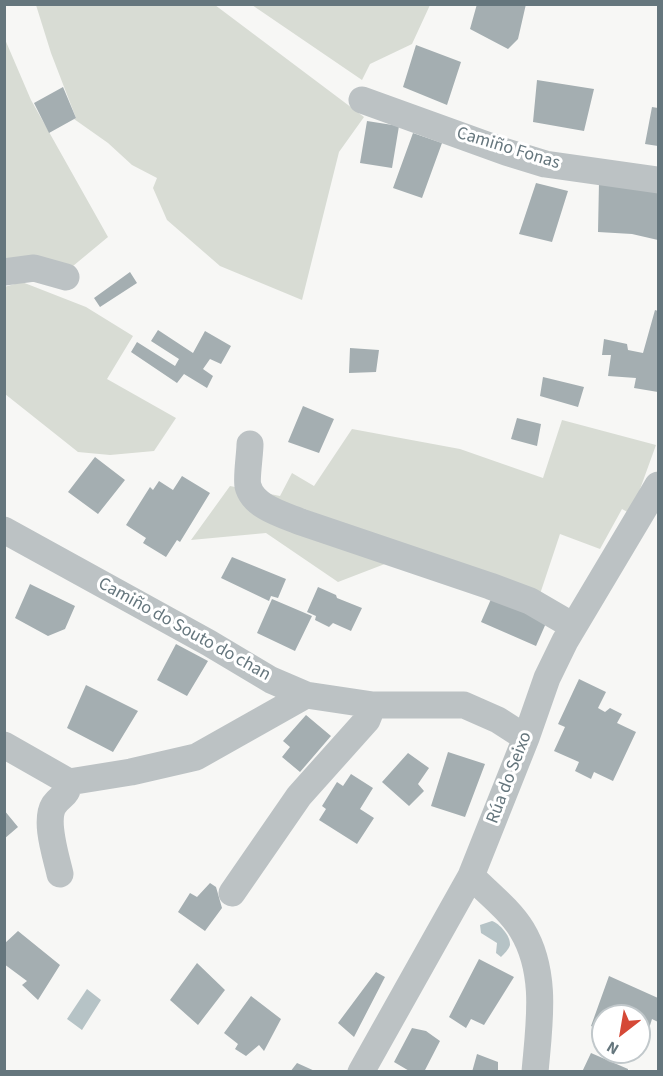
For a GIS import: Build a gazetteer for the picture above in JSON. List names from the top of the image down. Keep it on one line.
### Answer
{"streets":{"street":["Camiño Fonas","Camiño do Souto do chan","Rúa do Seixo"]},"crossings":[["Camiño do Souto do chan","Rúa do Seixo"]],"north":"bottom left"}
